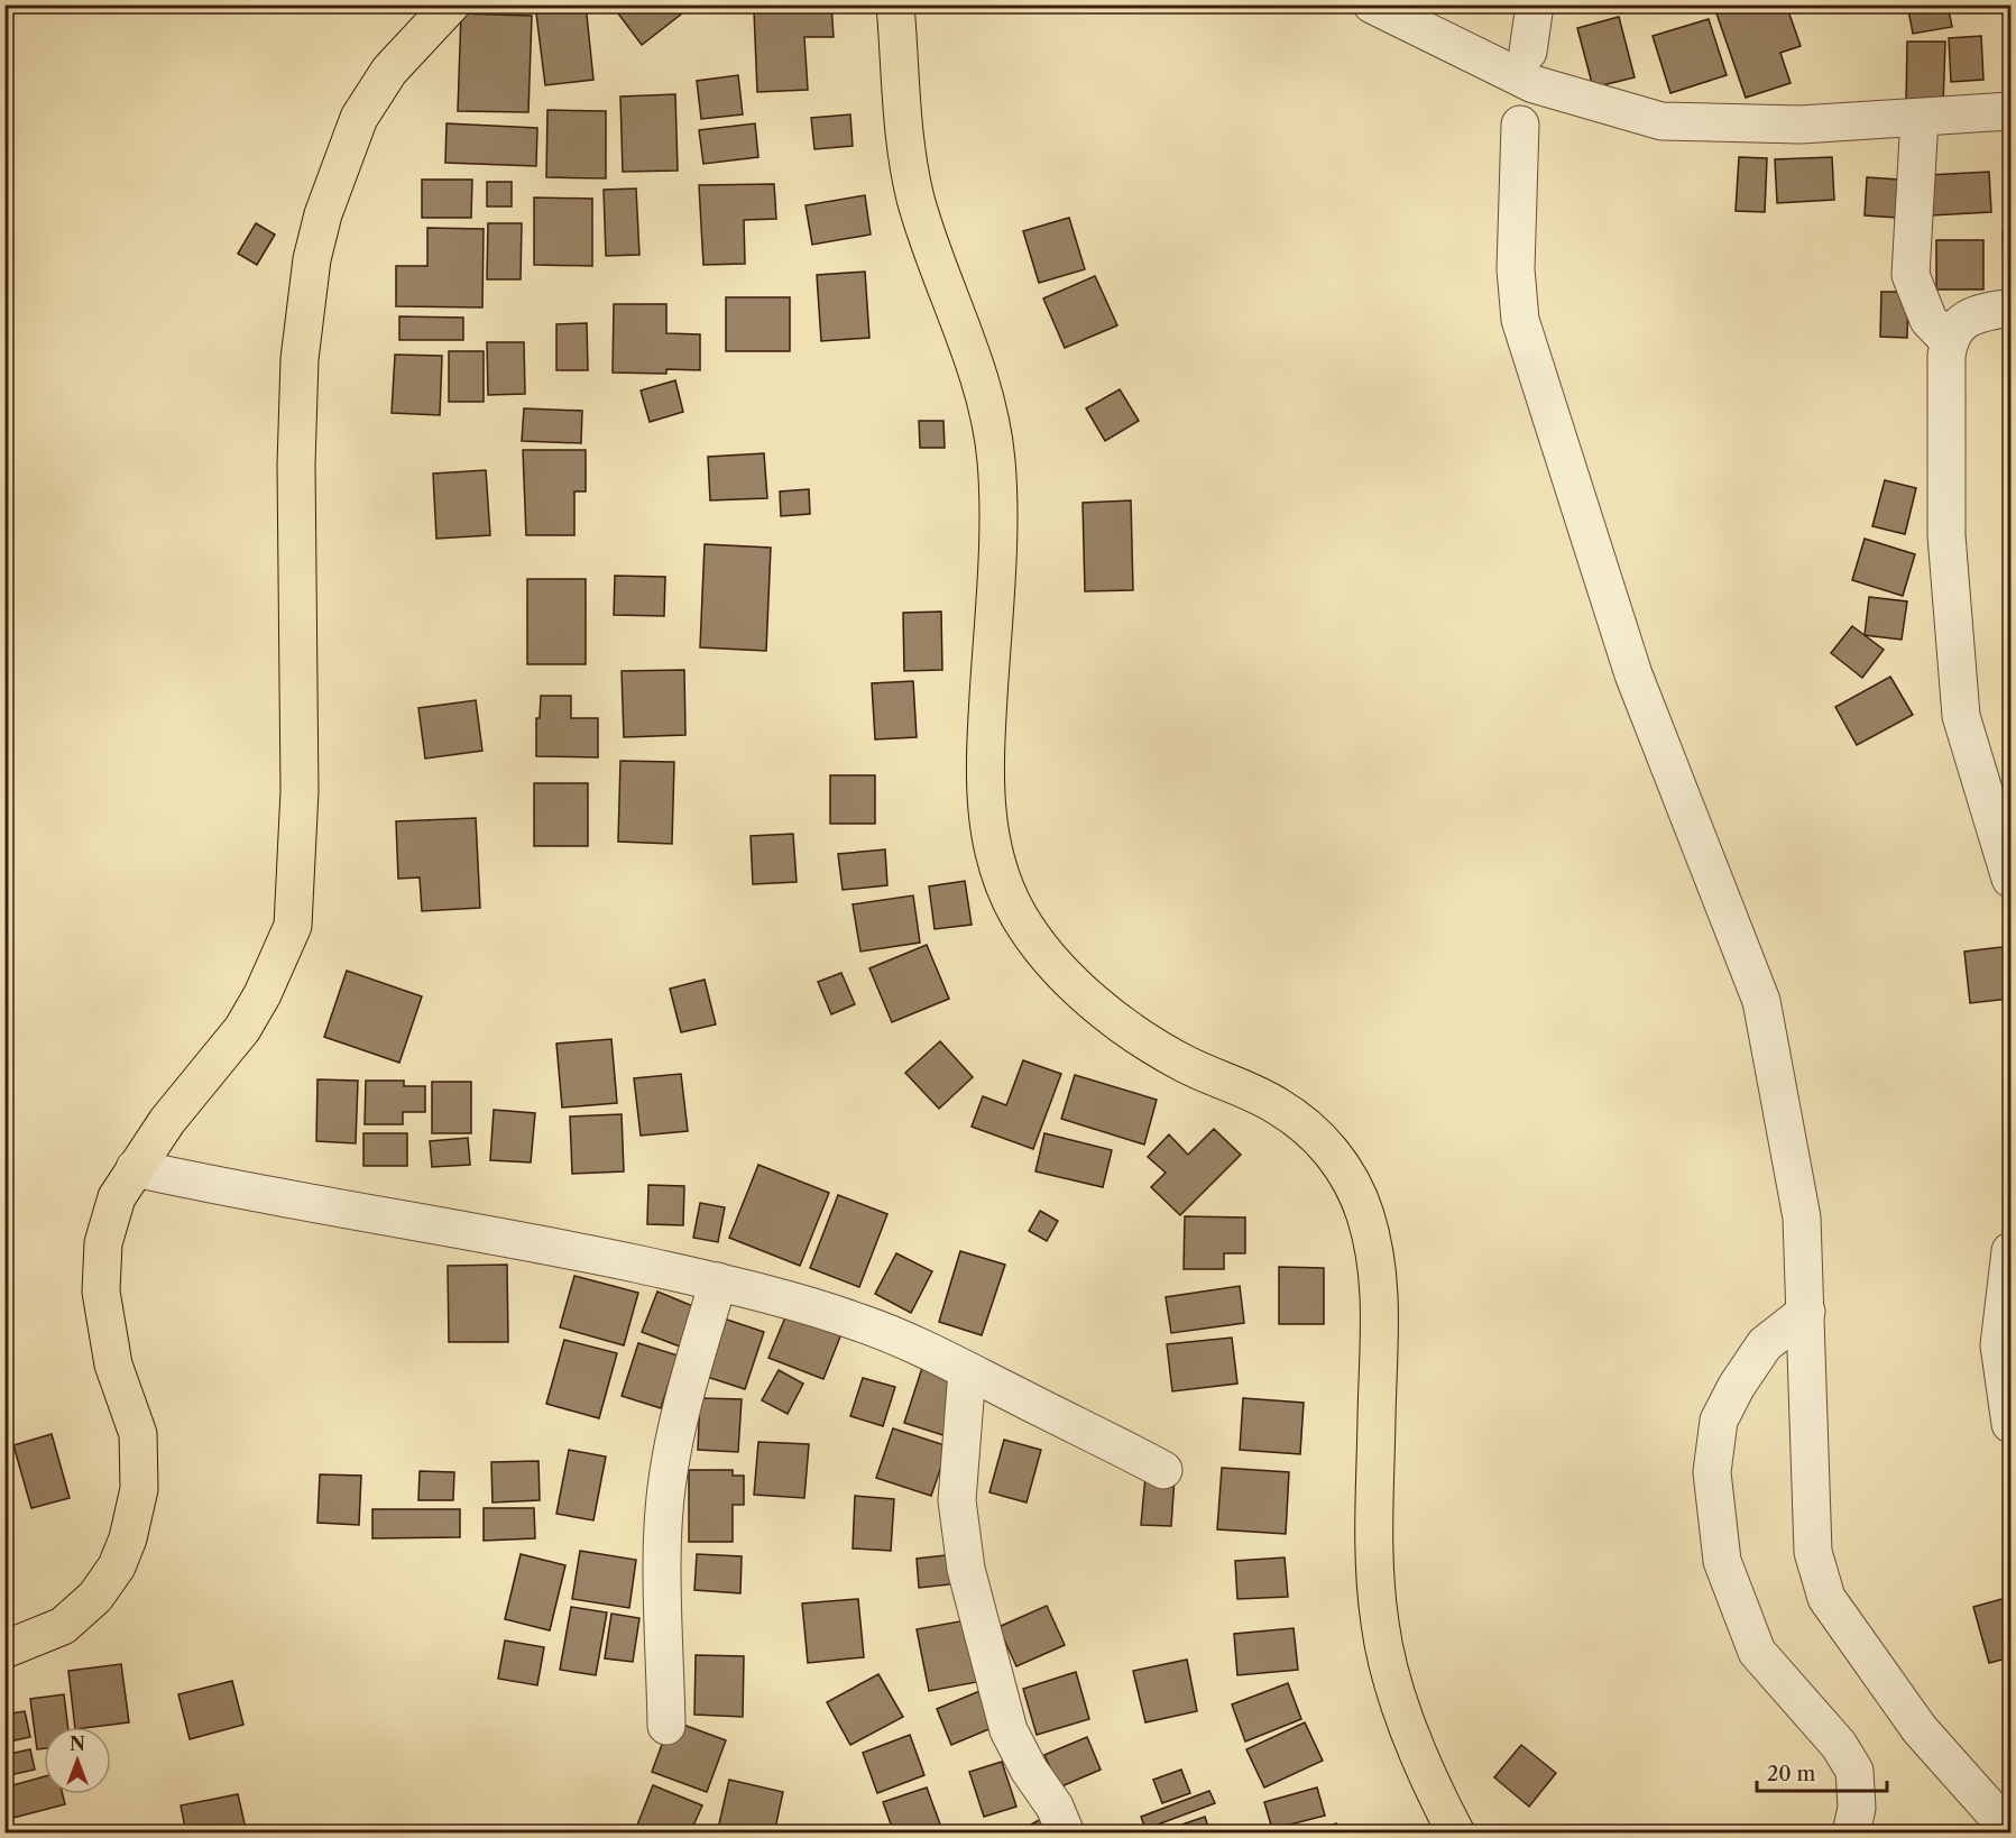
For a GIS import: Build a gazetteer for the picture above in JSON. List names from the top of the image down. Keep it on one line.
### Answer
{"scale_bar":"20 m","north":"top"}
